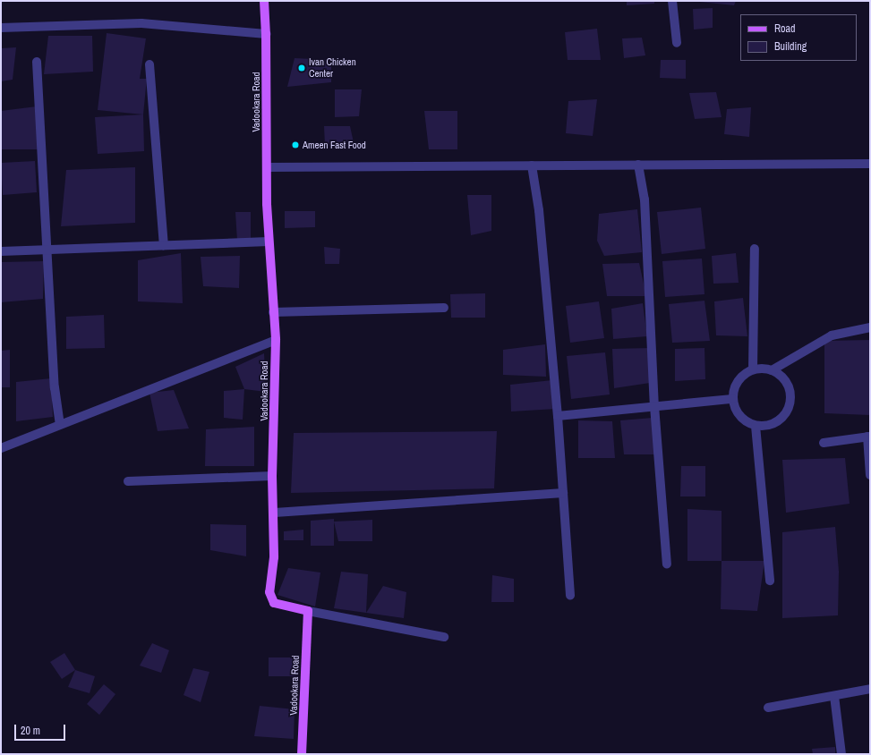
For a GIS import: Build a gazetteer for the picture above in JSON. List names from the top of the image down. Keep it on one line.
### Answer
{"streets":{"main road":["Vadookara Road"]},"places":["Ivan Chicken Center","Ameen Fast Food"],"legend":["Road","Building"],"scale_bar":"20 m"}
